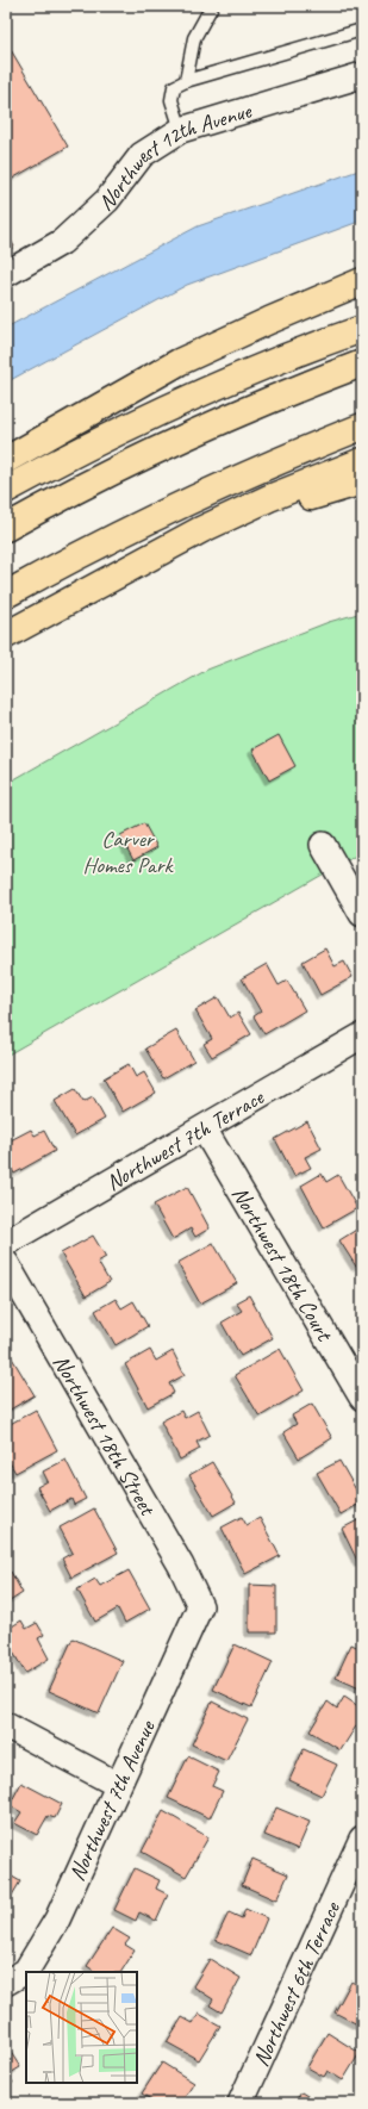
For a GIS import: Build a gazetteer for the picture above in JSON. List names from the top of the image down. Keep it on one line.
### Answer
{"streets":{"street":["Northwest 12th Avenue","Northwest 7th Terrace","Northwest 18th Court","Northwest 18th Street","Northwest 7th Avenue","Northwest 6th Terrace"]},"crossings":[["Northwest 7th Terrace","Northwest 18th Court"],["Northwest 18th Street","Northwest 7th Avenue"]],"parks":["Carver Homes Park"]}
